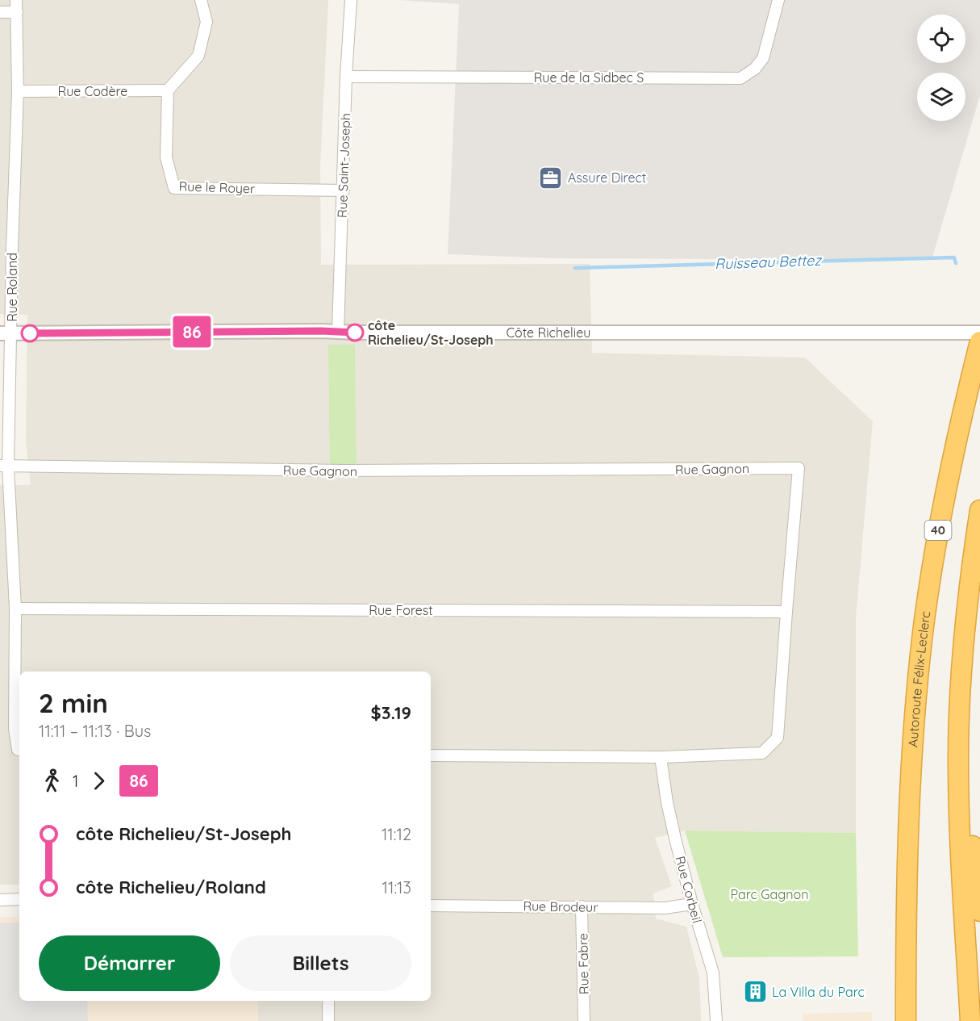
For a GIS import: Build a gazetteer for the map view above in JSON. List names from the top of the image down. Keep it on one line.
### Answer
{"streets":{"highway":["40","Autoroute Félix-Leclerc"],"street":["Rue de la Sidbec S","Rue Codère","Rue Saint-Joseph","Rue le Royer","Rue Roland","Côte Richelieu","Rue Gagnon","Rue Forest","Rue Corbeil","Rue Brodeur","Rue Fabre"]},"crossings":[["Rue de la Sidbec S","Rue Saint-Joseph"],["Rue Codère","Rue le Royer"],["Rue Codère","Rue Roland"],["Rue Saint-Joseph","Rue le Royer"],["Rue Saint-Joseph","Côte Richelieu"],["Rue Roland","Côte Richelieu"],["Rue Roland","Rue Gagnon"],["Rue Roland","Rue Forest"],["Rue Gagnon","Rue Forest"],["Rue Gagnon","Rue Corbeil"],["Rue Corbeil","Rue Brodeur"],["Rue Brodeur","Rue Fabre"]],"water":["Ruisseau Bettez"],"parks":["Parc Gagnon"],"places":{"office":["Assure Direct"],"other":["côte Richelieu/St-Joseph"],"building":["La Villa du Parc"]},"lines":["bus line 86"],"page":{"on_map":"86","heading":["2 min","11:11 – 11:13 · Bus","$3.19"],"legs":["1","86"],"list":[{"name":"côte Richelieu/St-Joseph","value":"11:12"},{"name":"côte Richelieu/Roland","value":"11:13"}],"buttons":["Démarrer","Billets"]}}
